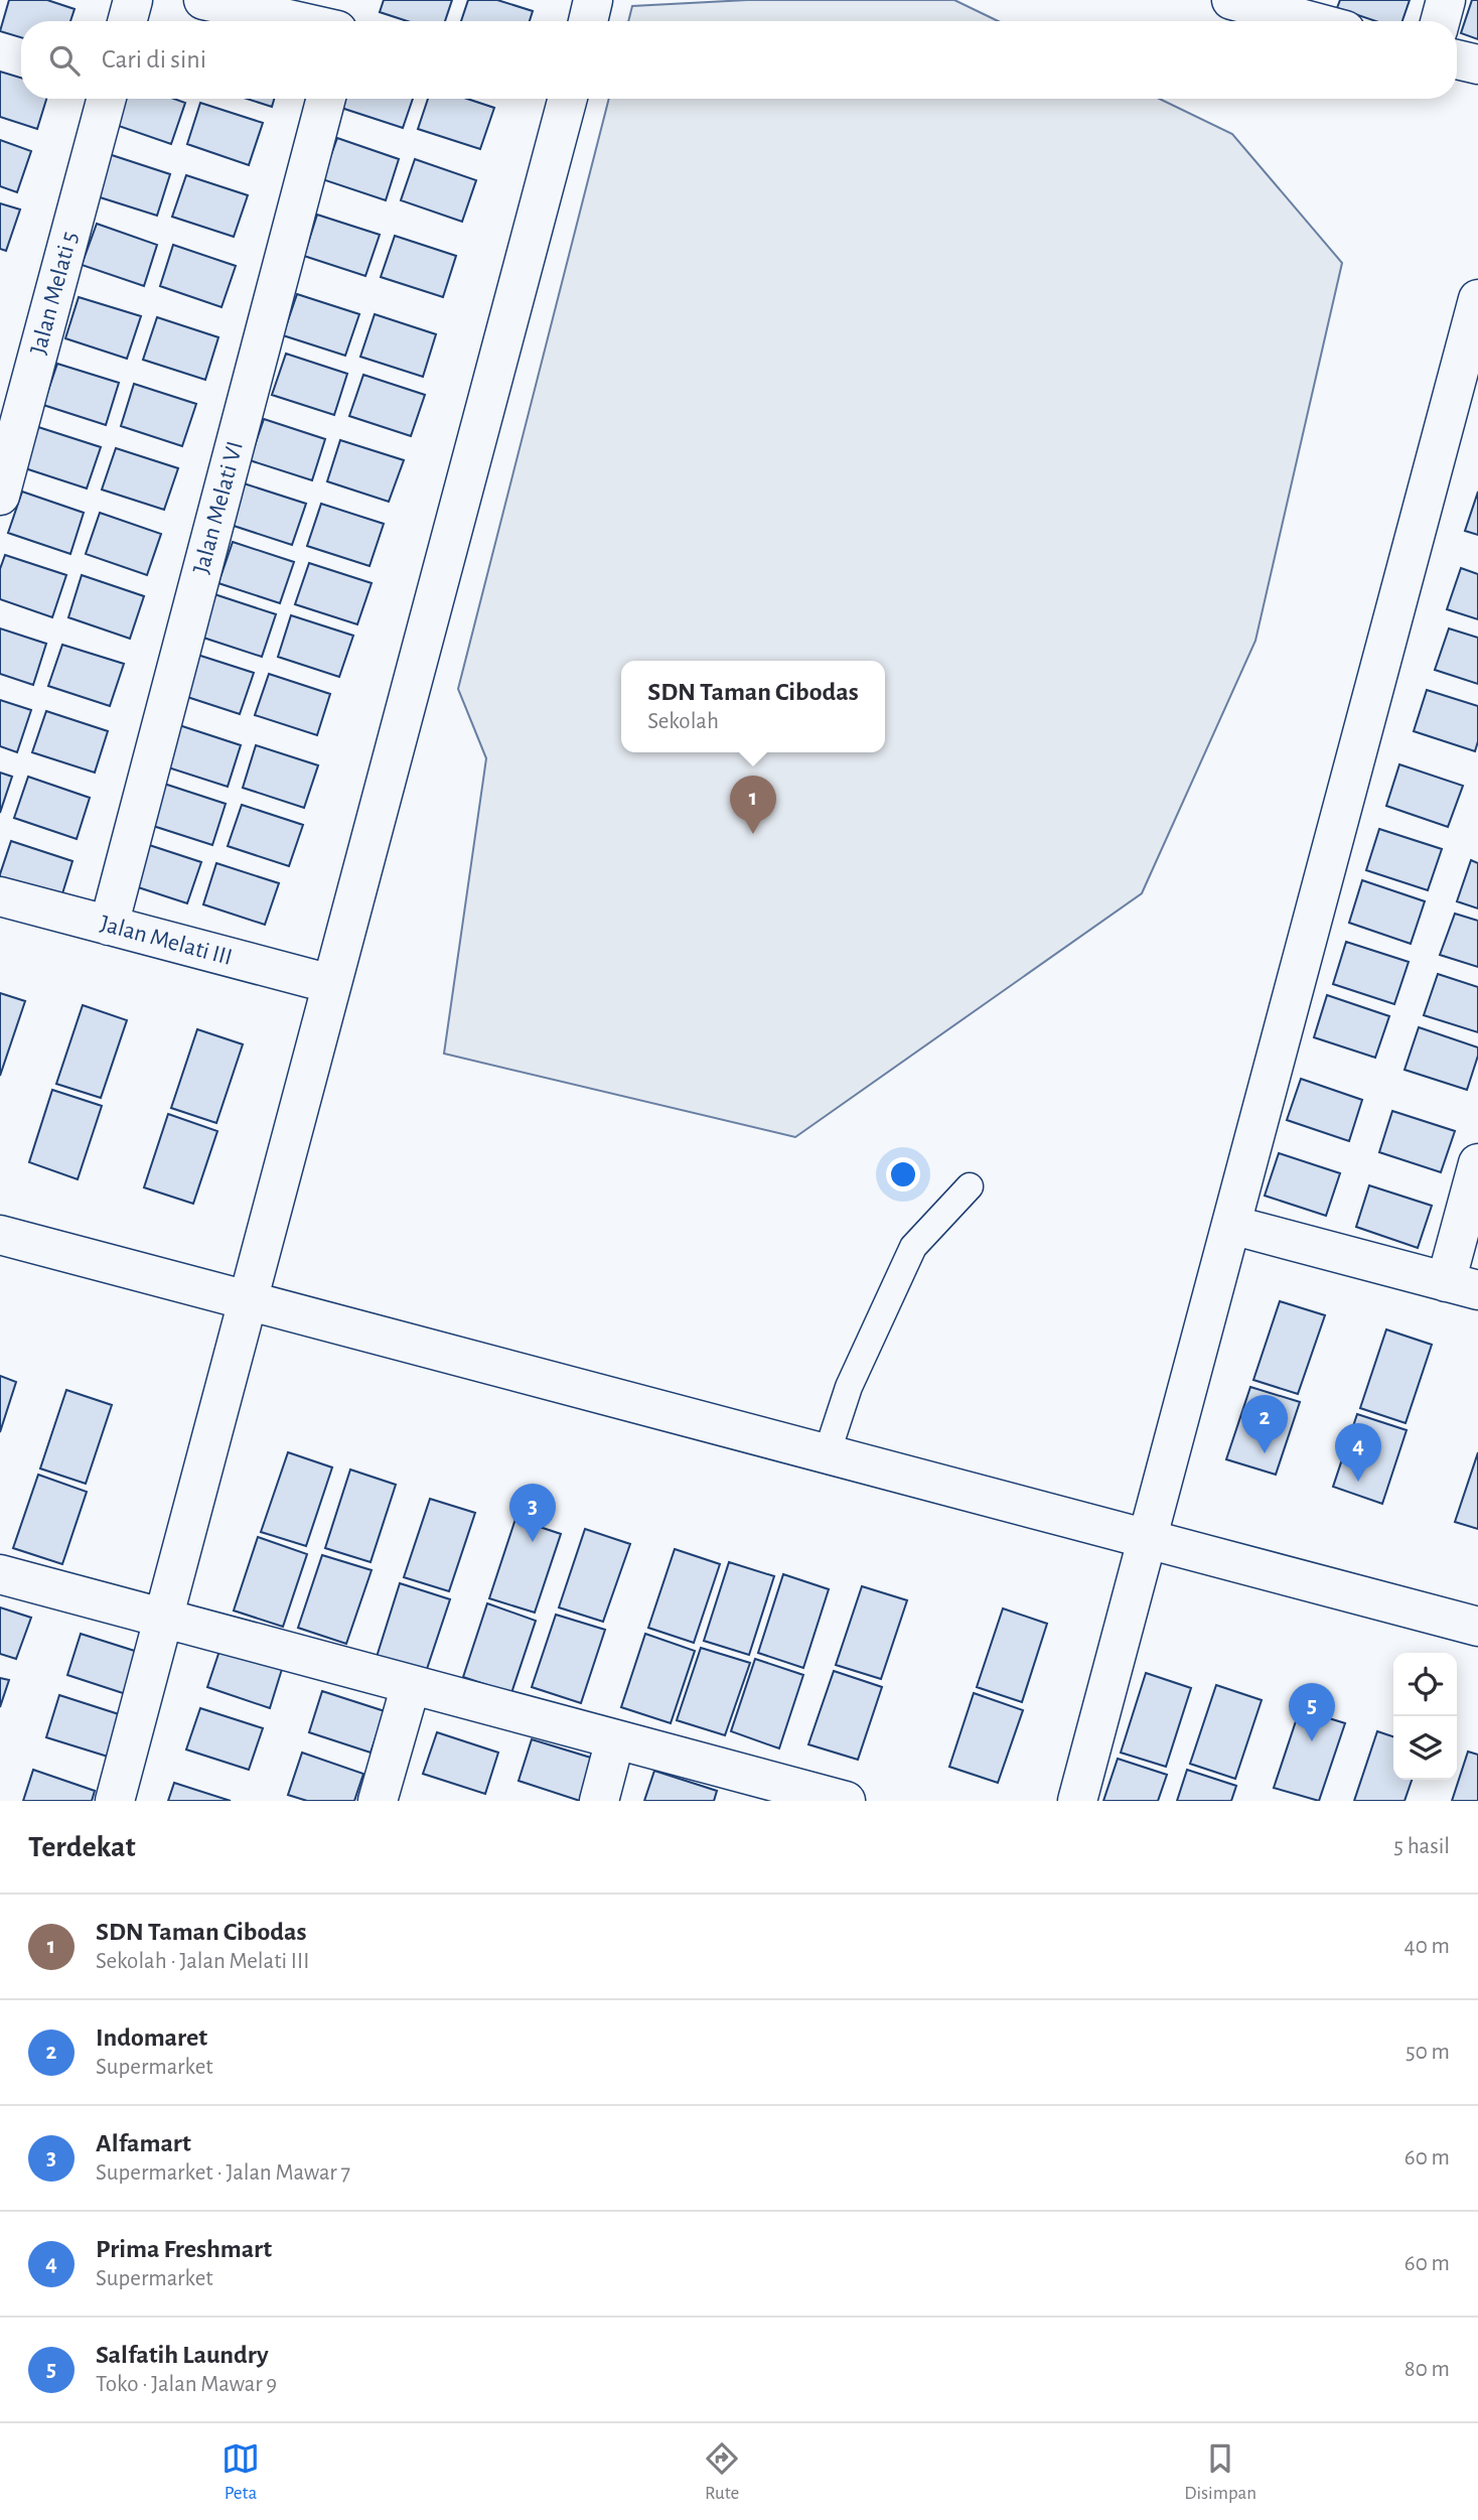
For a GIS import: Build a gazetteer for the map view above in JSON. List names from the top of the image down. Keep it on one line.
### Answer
{"streets":{"street":["Jalan Melati 5","Jalan Melati VI","Jalan Melati III"]},"crossings":[["Jalan Melati VI","Jalan Melati III"]],"page":{"search":"Cari di sini","popup":["SDN Taman Cibodas","Sekolah"],"pins":["1","2","4","3","5"],"heading":["Terdekat","5 hasil"],"list":[{"mark":"1","name":"SDN Taman Cibodas","note":"Sekolah · Jalan Melati III","value":"40 m"},{"mark":"2","name":"Indomaret","note":"Supermarket","value":"50 m"},{"mark":"3","name":"Alfamart","note":"Supermarket · Jalan Mawar 7","value":"60 m"},{"mark":"4","name":"Prima Freshmart","note":"Supermarket","value":"60 m"},{"mark":"5","name":"Salfatih Laundry","note":"Toko · Jalan Mawar 9","value":"80 m"}],"nav":["Peta","Rute","Disimpan"]}}
